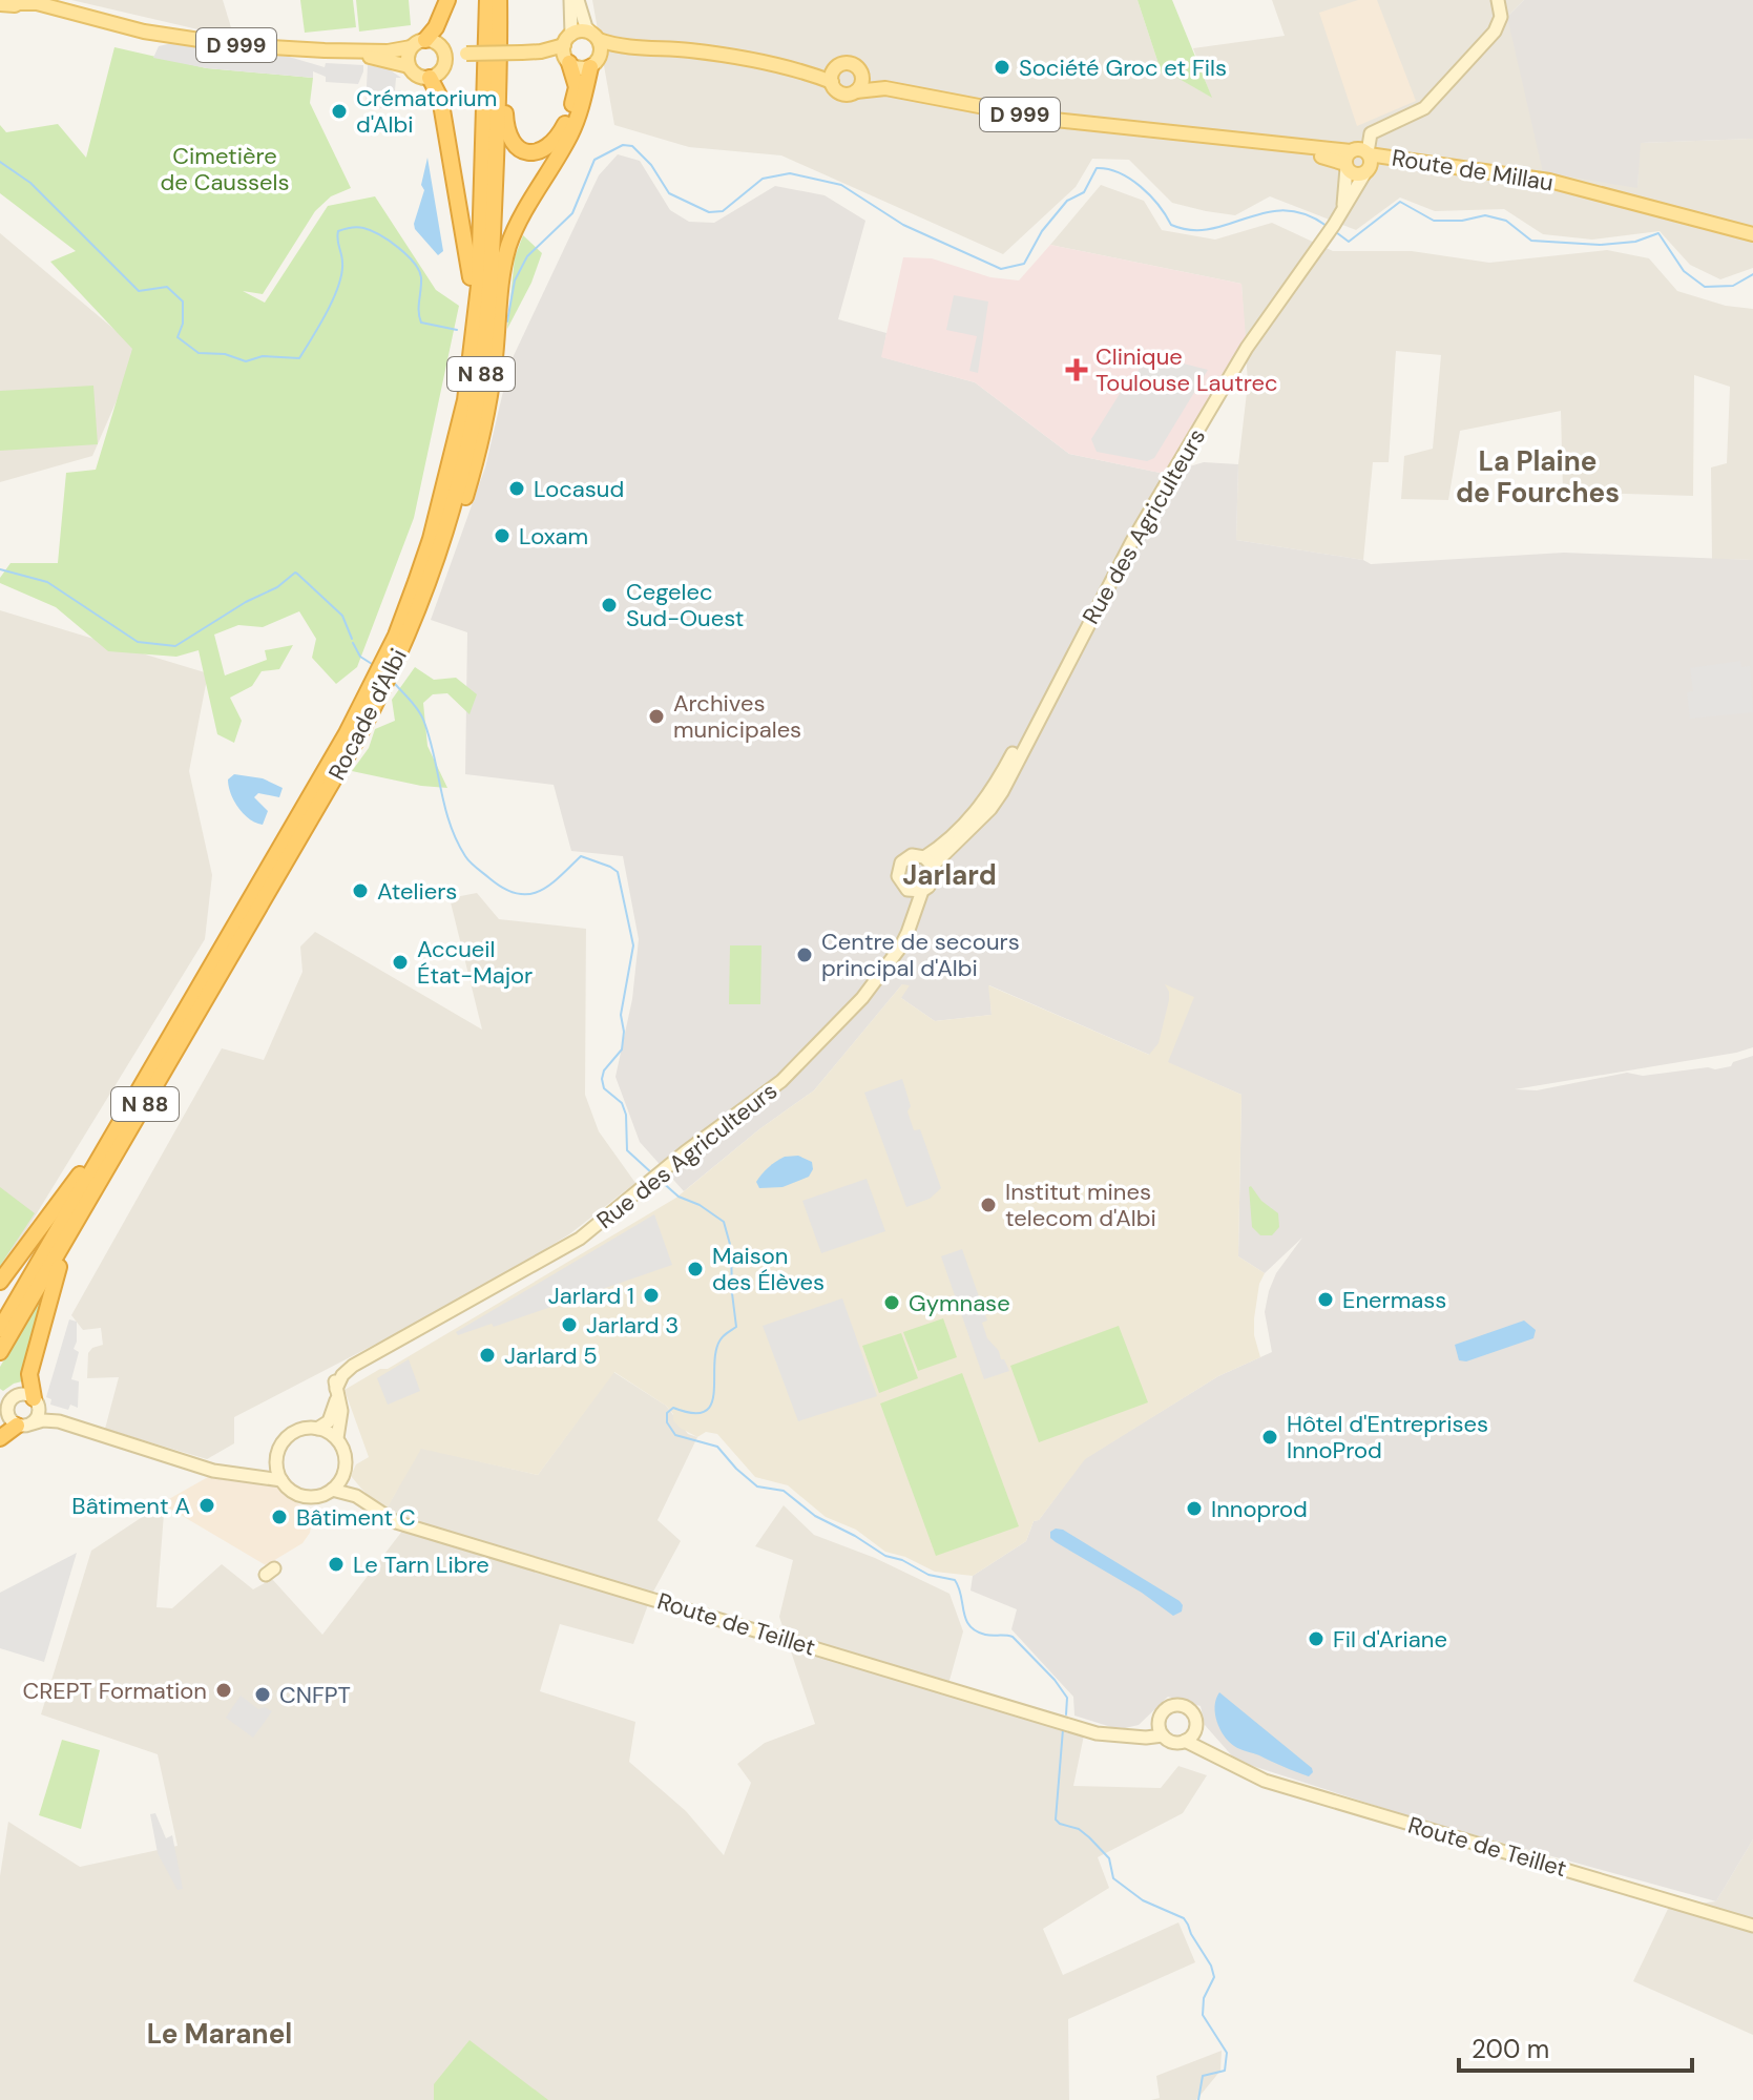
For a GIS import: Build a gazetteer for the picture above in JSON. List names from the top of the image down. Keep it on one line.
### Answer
{"streets":{"highway":["N 88","Rocade d'Albi"],"main road":["D 999","Route de Millau","Rue des Agriculteurs","Route de Teillet"]},"crossings":[["Rue des Agriculteurs","Route de Teillet"]],"districts":["La Plaine de Fourches","Jarlard","Le Maranel"],"parks":["Cimetière de Caussels"],"places":{"other":["Société Groc et Fils","Crématorium d'Albi","Locasud","Loxam","Cegelec Sud-Ouest","Archives municipales","Ateliers","Centre de secours principal d'Albi","Accueil État-Major","Institut mines telecom d'Albi","Maison des Élèves","Jarlard 1","Enermass","Gymnase","Jarlard 3","Jarlard 5","Hôtel d'Entreprises InnoProd","Bâtiment A","Innoprod","Bâtiment C","Le Tarn Libre","Fil d'Ariane","CREPT Formation","CNFPT"],"health":["Clinique Toulouse Lautrec"]},"scale_bar":"200 m"}
